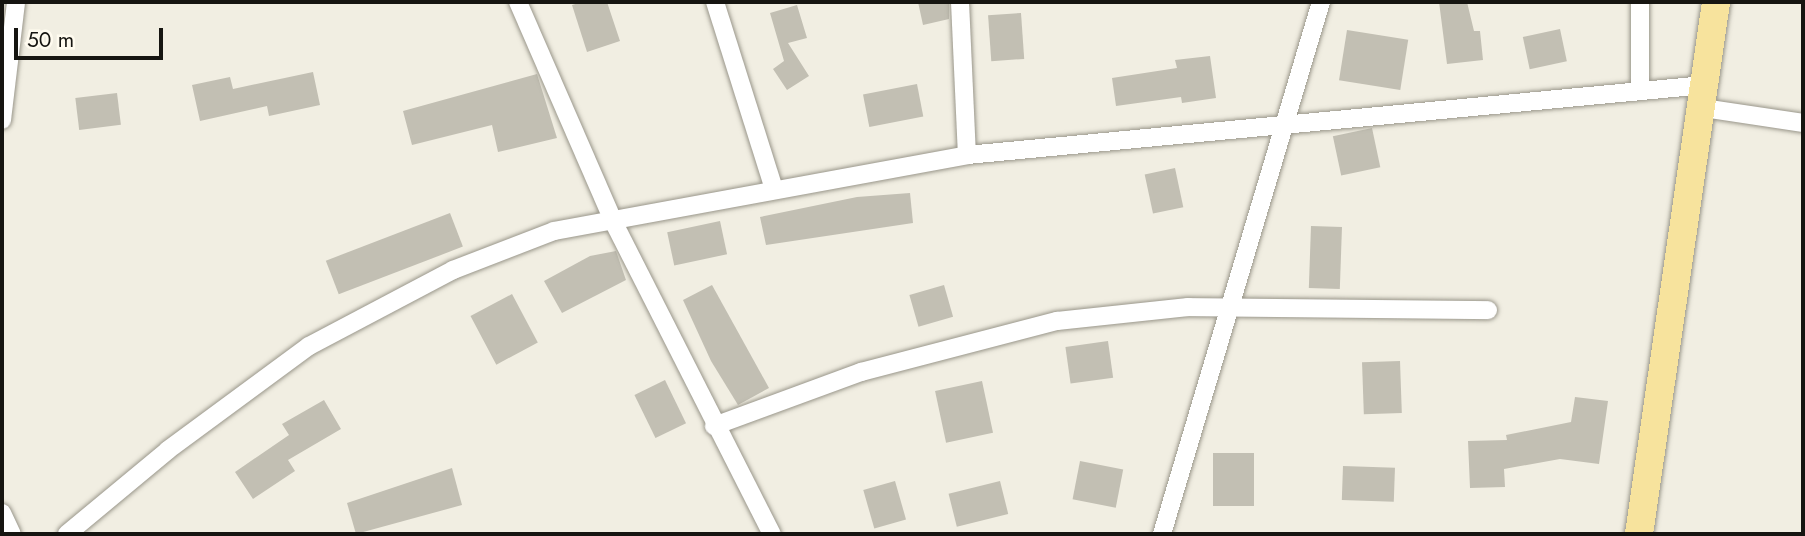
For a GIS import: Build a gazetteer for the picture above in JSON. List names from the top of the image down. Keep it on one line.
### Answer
{"scale_bar":"50 m"}
